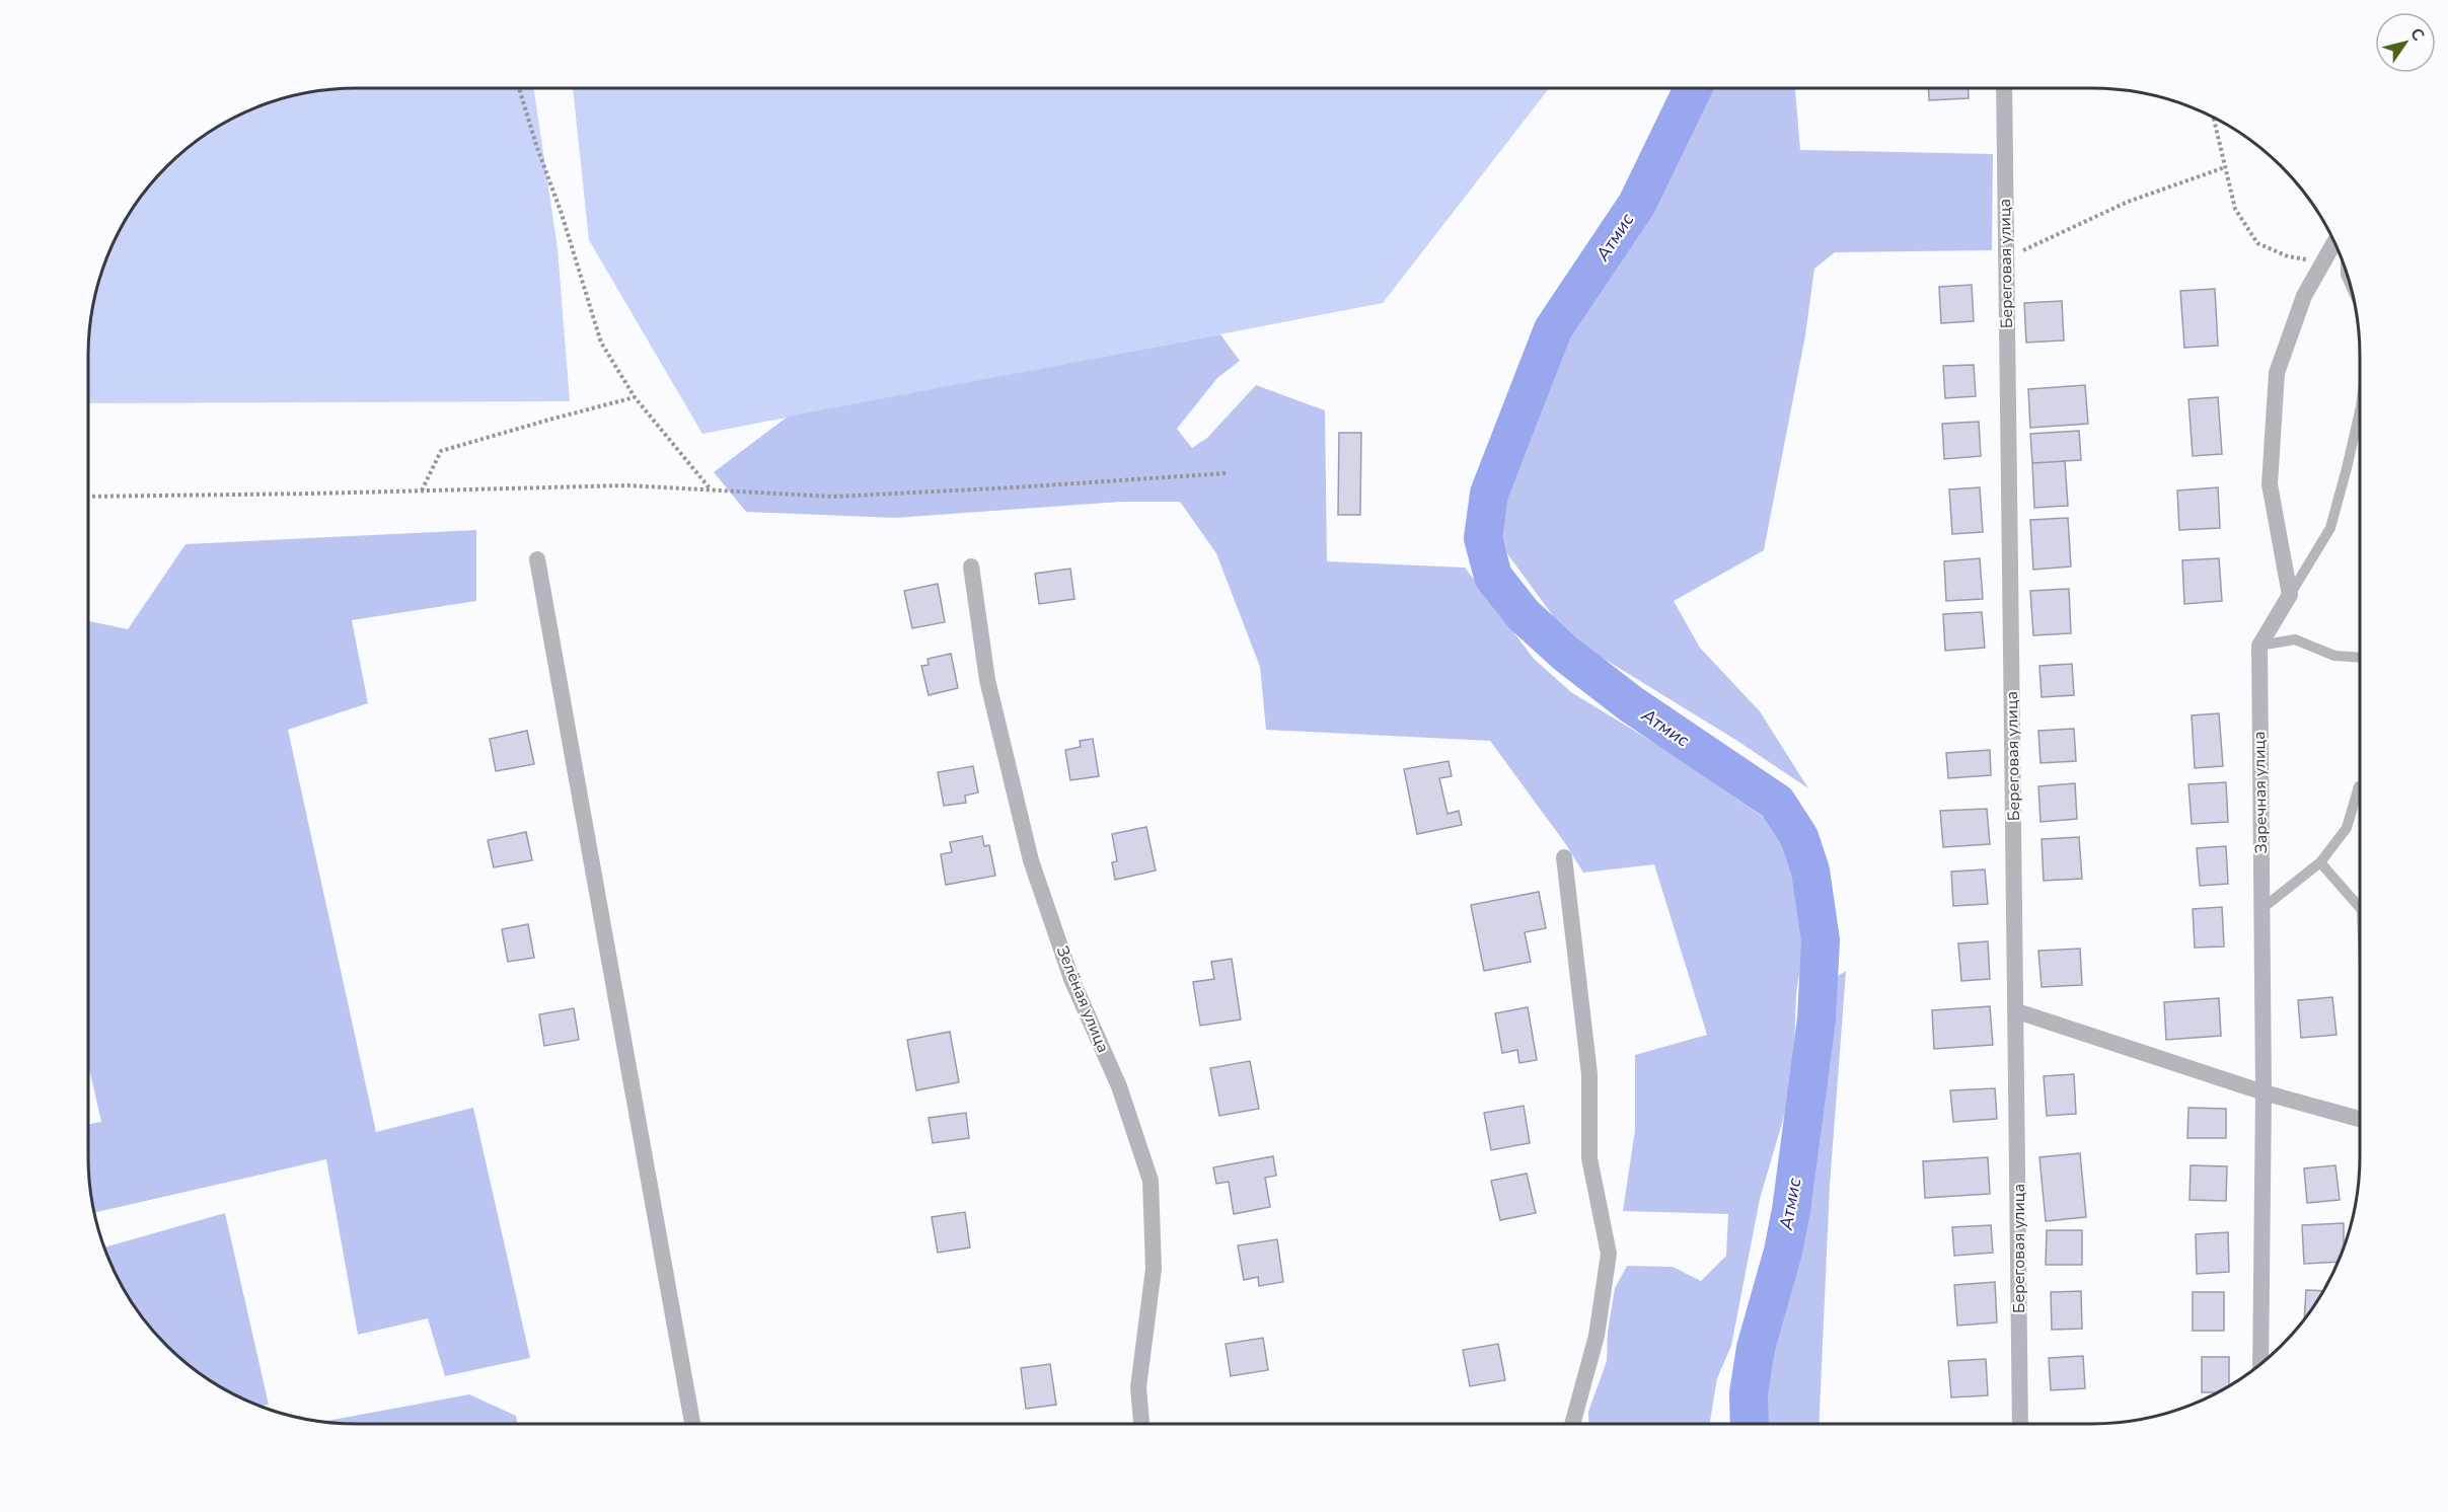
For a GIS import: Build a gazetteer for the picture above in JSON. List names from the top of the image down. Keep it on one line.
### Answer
{"streets":{"street":["Береговая улица","Заречная улица","Зелёная улица"]},"water":["Атмис"],"north":"top right"}
